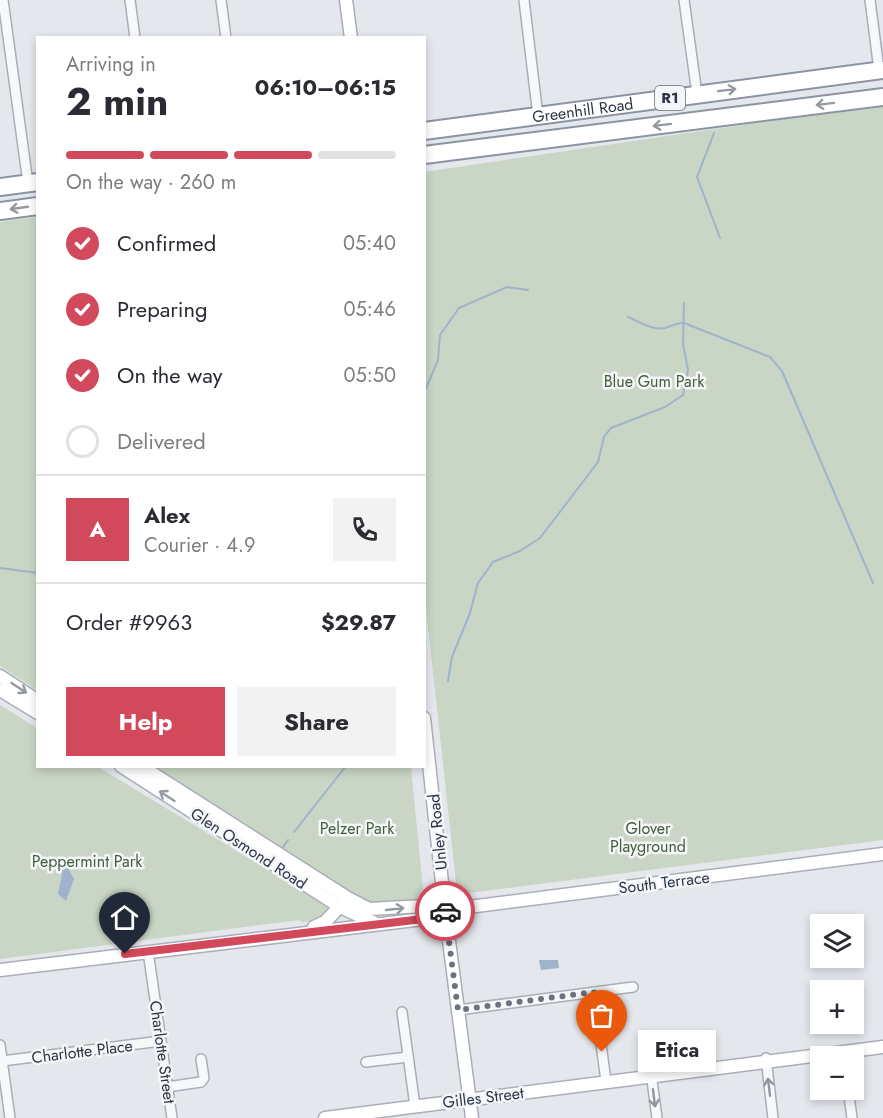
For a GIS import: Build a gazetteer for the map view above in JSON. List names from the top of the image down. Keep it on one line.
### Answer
{"streets":{"highway":["R1","Greenhill Road"],"main road":["Unley Road","Glen Osmond Road","South Terrace","Gilles Street"],"street":["Charlotte Place","Charlotte Street"]},"crossings":[["Unley Road","South Terrace"],["Unley Road","Gilles Street"],["Glen Osmond Road","South Terrace"],["South Terrace","Charlotte Street"],["Charlotte Place","Charlotte Street"]],"parks":["Blue Gum Park","Pelzer Park","Glover Playground","Peppermint Park"],"places":["Etica"],"page":{"heading":["2 min","Arriving in","06:10–06:15"],"panel":["Alex","Courier · 4.9","Order #9963","$29.87"],"bar":"On the way · 260 m","list":[["Confirmed","05:40"],["Preparing","05:46"],["On the way","05:50"],"Delivered"],"round":"A","buttons":["Help","Share"],"map_buttons":["+","−"],"bubble":"Etica"}}
